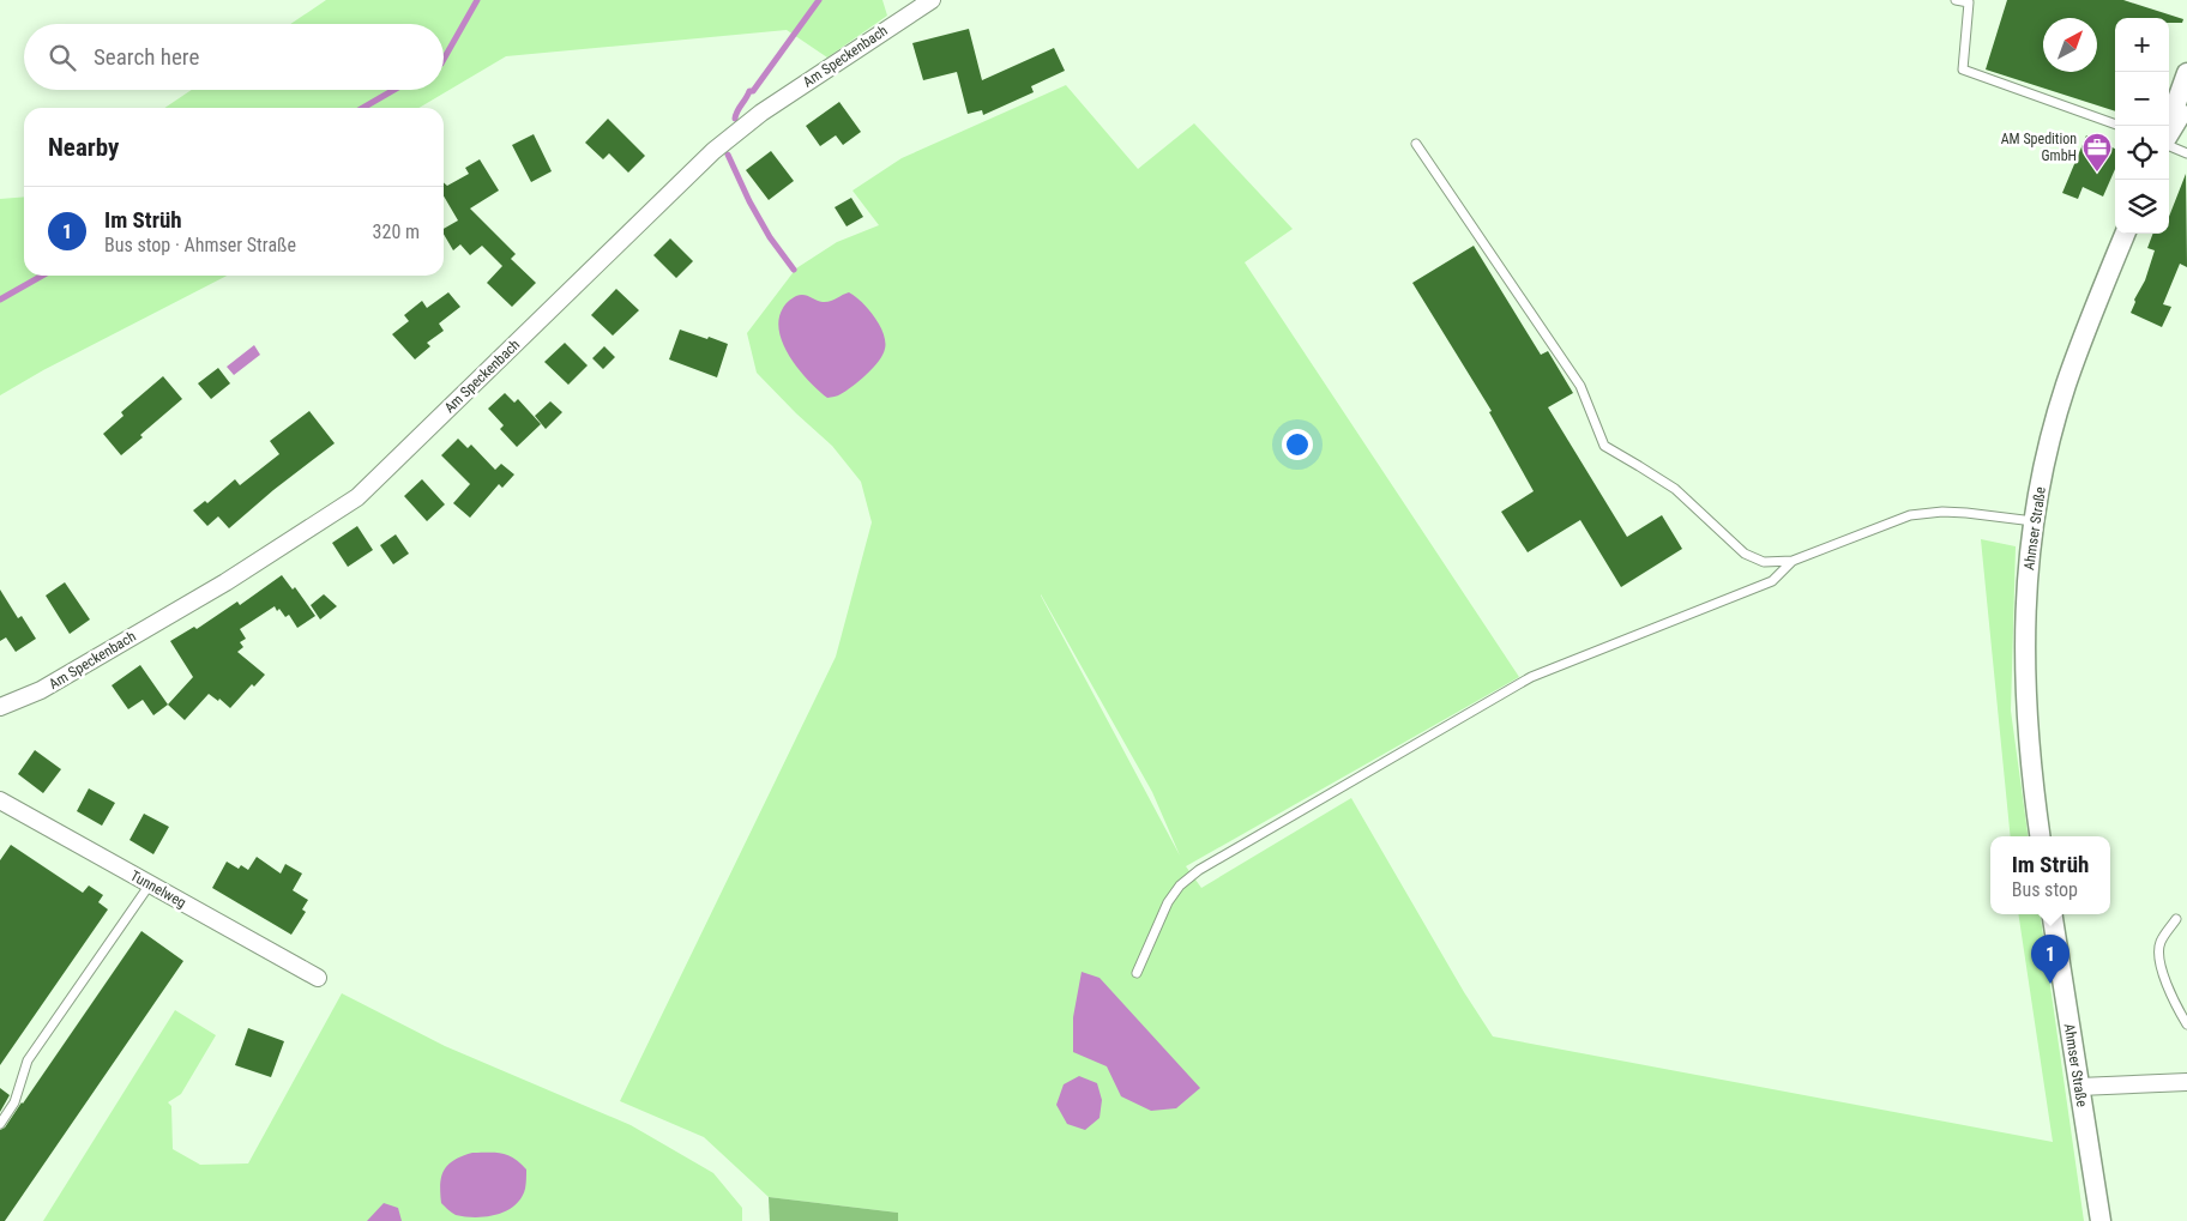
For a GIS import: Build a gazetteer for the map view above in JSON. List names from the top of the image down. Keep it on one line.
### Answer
{"streets":{"street":["Am Speckenbach","Ahmser Straße","Tunnelweg"]},"places":{"office":["AM Spedition GmbH"]},"north":"top right","page":{"map_buttons":["+","−"],"search":"Search here","heading":"Nearby","list":[{"mark":"1","name":"Im Strüh","note":"Bus stop · Ahmser Straße","value":"320 m"}],"popup":["Im Strüh","Bus stop"],"pins":"1"}}
